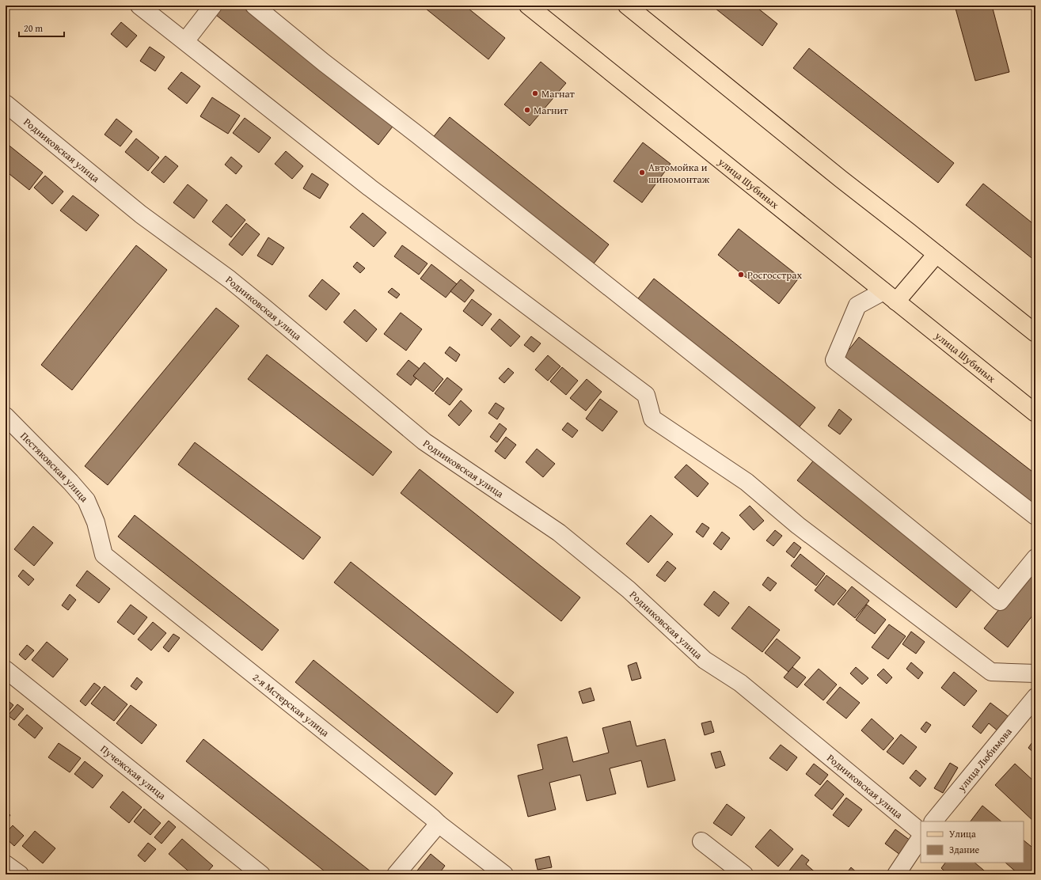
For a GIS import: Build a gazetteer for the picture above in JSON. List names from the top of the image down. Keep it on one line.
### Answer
{"streets":{"main road":["улица Шубиных"],"street":["Родниковская улица","Пестяковская улица","2-я Мстерская улица","улица Любимова","Пучежская улица"]},"crossings":[["Пестяковская улица","2-я Мстерская улица"]],"places":["Магнат","Магнит","Автомойка и шиномонтаж","Росгосстрах"],"legend":["Улица","Здание"],"scale_bar":"20 m"}
